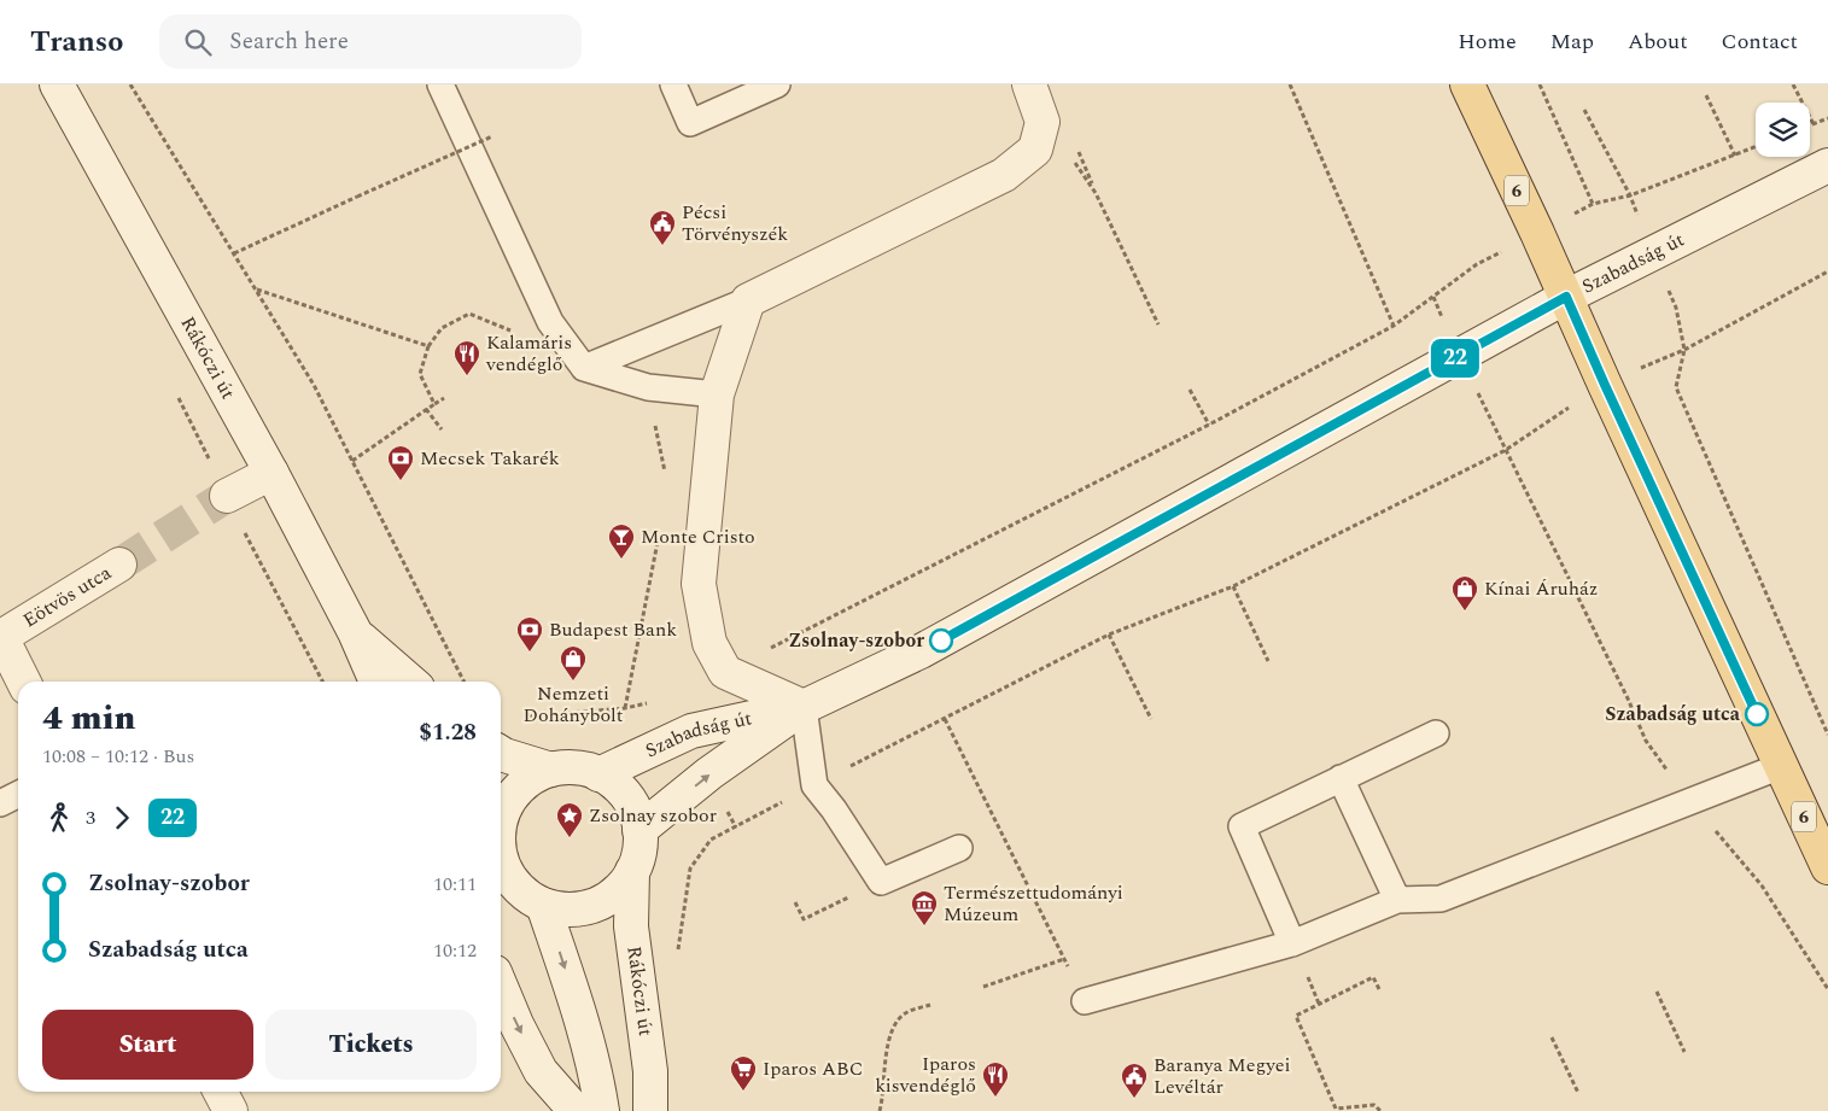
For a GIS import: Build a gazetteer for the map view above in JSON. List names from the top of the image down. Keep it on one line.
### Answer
{"streets":{"main road":["6"],"street":["Szabadság út","Rákóczi út","Eötvös utca"]},"crossings":[["6","Szabadság út"]],"places":{"public building":["Pécsi Törvényszék","Baranya Megyei Levéltár"],"restaurant":["Kalamáris vendéglő","Iparos kisvendéglő"],"bank":["Mecsek Takarék","Budapest Bank"],"bar":["Monte Cristo"],"shop":["Kínai Áruház","Nemzeti Dohánybolt"],"other":["Zsolnay-szobor","Szabadság utca"],"place":["Zsolnay szobor"],"museum":["Természettudományi Múzeum"],"supermarket":["Iparos ABC"]},"lines":["bus line 22"],"page":{"header":"Transo","search":"Search here","nav":["Home","Map","About","Contact"],"on_map":"22","heading":["4 min","10:08 – 10:12 · Bus","$1.28"],"legs":["3","22"],"list":[{"name":"Zsolnay-szobor","value":"10:11"},{"name":"Szabadság utca","value":"10:12"}],"buttons":["Start","Tickets"]}}
